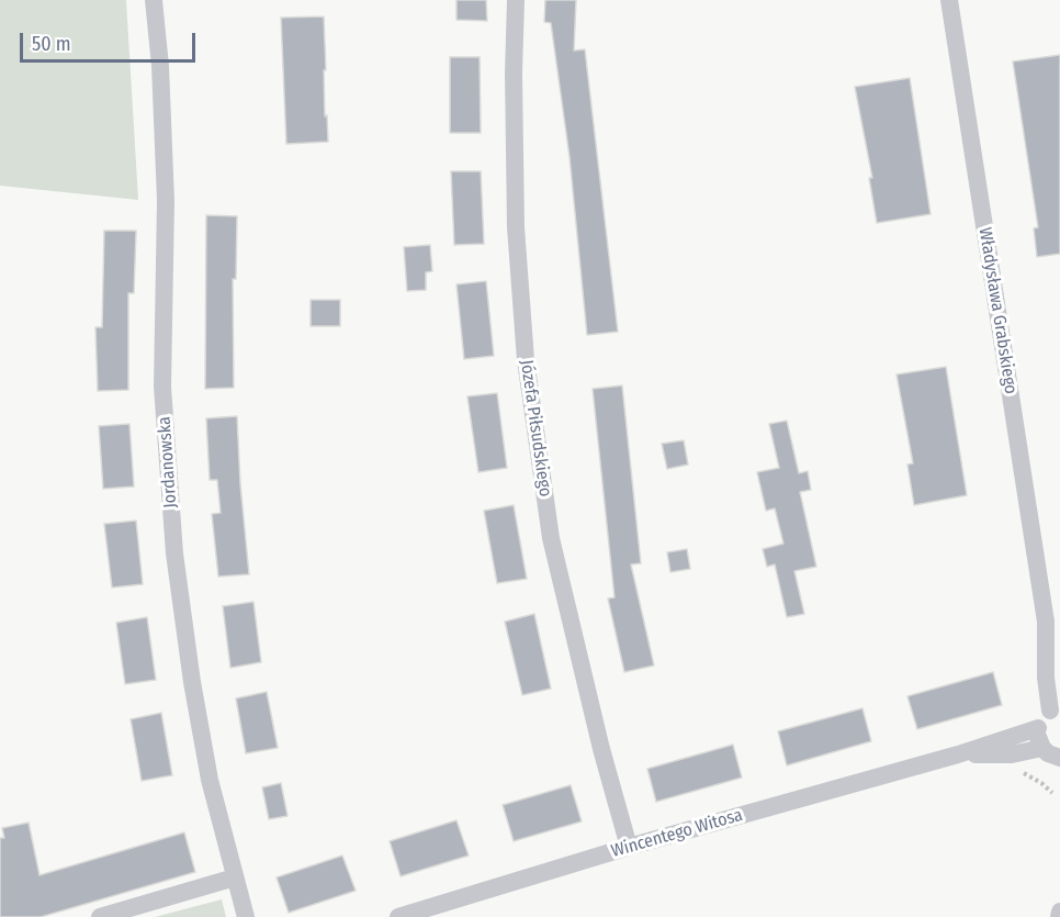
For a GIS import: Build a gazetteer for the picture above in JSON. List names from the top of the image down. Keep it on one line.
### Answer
{"streets":{"street":["Władysława Grabskiego","Józefa Piłsudskiego","Jordanowska","Wincentego Witosa"]},"crossings":[["Józefa Piłsudskiego","Wincentego Witosa"]],"scale_bar":"50 m"}
